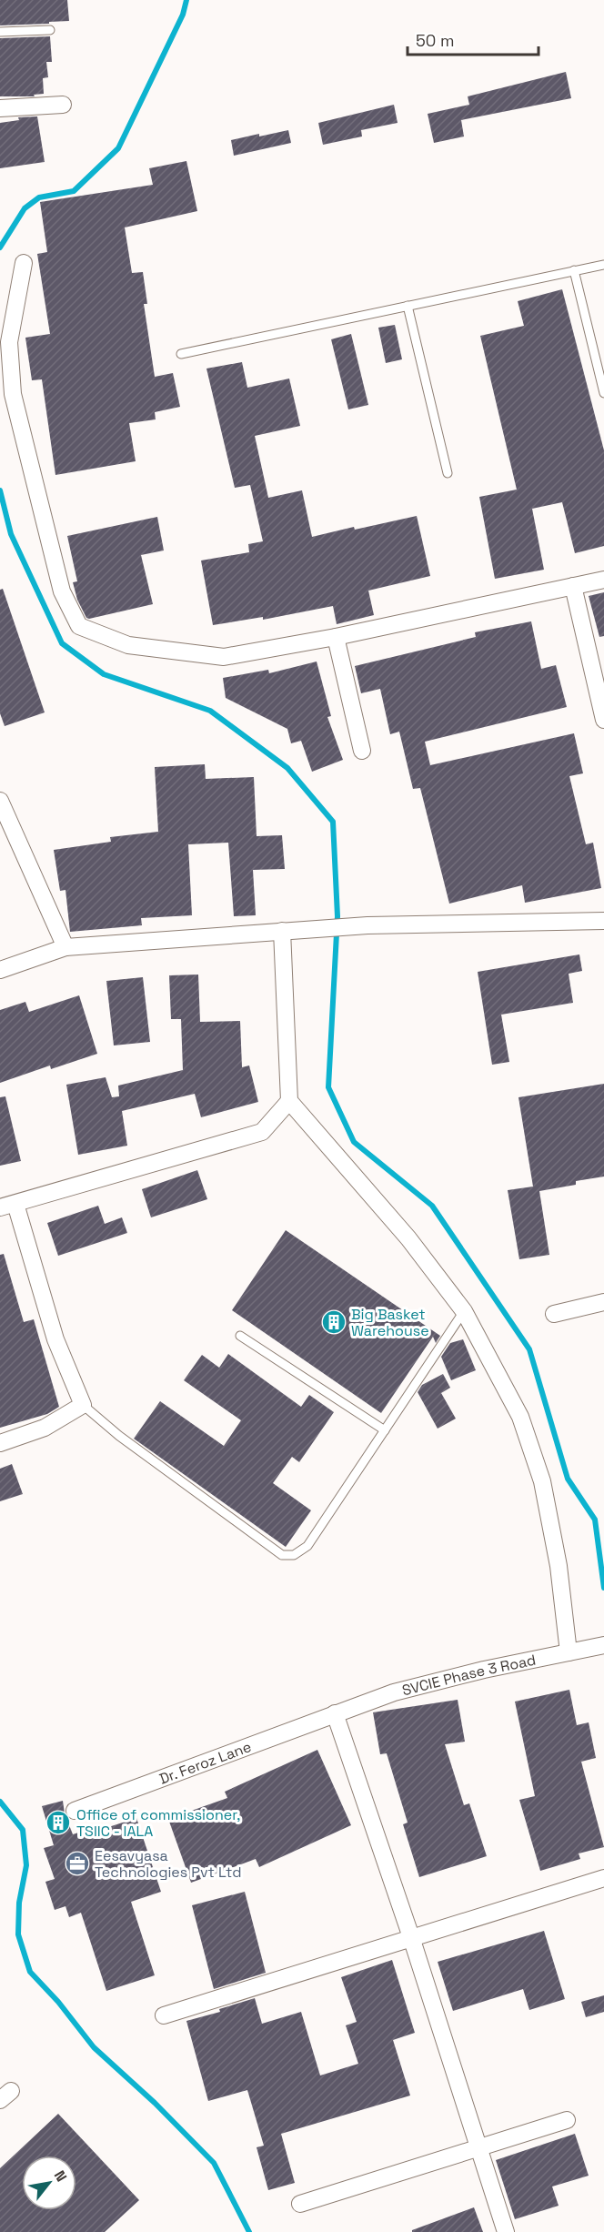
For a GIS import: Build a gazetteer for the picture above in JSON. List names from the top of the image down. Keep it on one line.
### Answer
{"streets":{"street":["SVCIE Phase 3 Road","Dr. Feroz Lane"]},"crossings":[["SVCIE Phase 3 Road","Dr. Feroz Lane"]],"places":{"building":["Big Basket Warehouse","Office of commissioner, TSIIC - IALA"],"office":["Eesavyasa Technologies Pvt Ltd"]},"scale_bar":"50 m","north":"top right"}
